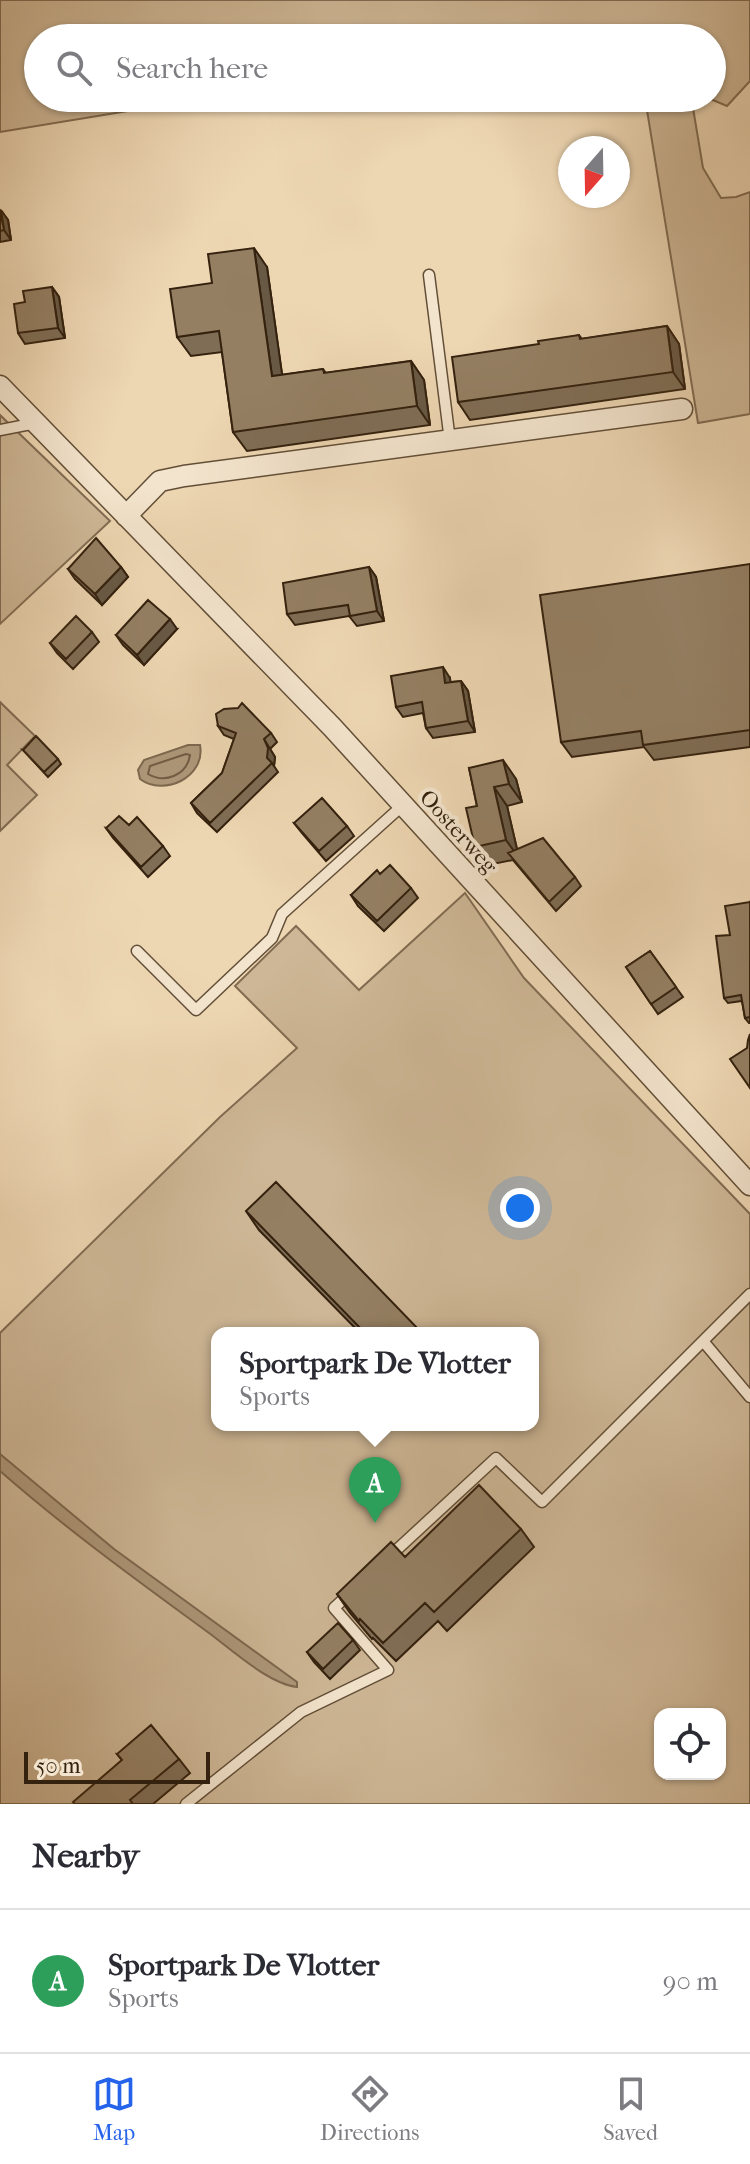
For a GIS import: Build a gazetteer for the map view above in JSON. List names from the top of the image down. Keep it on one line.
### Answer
{"streets":{"street":["Oosterweg"]},"scale_bar":"50 m","north":"bottom","page":{"search":"Search here","popup":["Sportpark De Vlotter","Sports"],"pins":"A","scale":"50 m","heading":"Nearby","list":[{"mark":"A","name":"Sportpark De Vlotter","note":"Sports","value":"90 m"}],"nav":["Map","Directions","Saved"]}}
